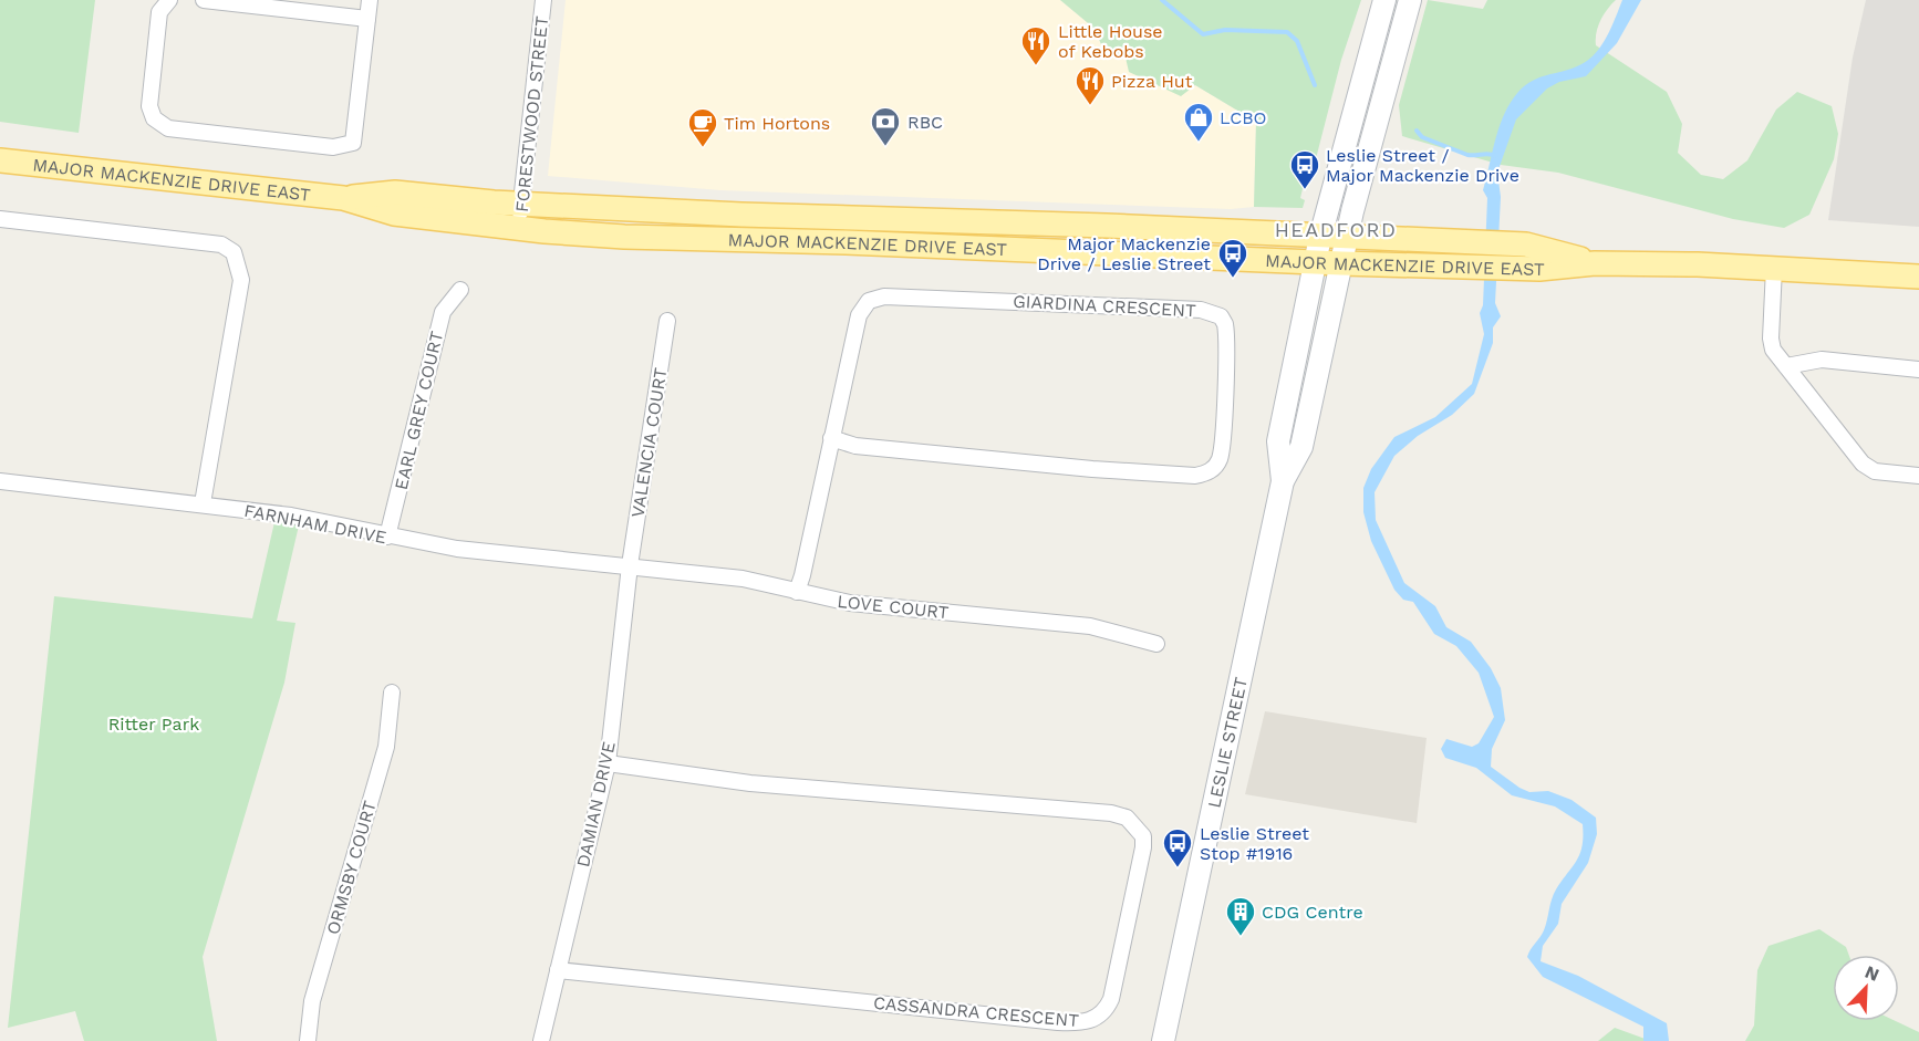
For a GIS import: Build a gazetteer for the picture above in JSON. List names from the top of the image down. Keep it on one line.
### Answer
{"streets":{"main road":["MAJOR MACKENZIE DRIVE EAST","LESLIE STREET"],"street":["FORESTWOOD STREET","GIARDINA CRESCENT","EARL GREY COURT","VALENCIA COURT","FARNHAM DRIVE","LOVE COURT","DAMIAN DRIVE","ORMSBY COURT","CASSANDRA CRESCENT"]},"crossings":[["FORESTWOOD STREET","MAJOR MACKENZIE DRIVE EAST"],["MAJOR MACKENZIE DRIVE EAST","LESLIE STREET"],["GIARDINA CRESCENT","LOVE COURT"],["EARL GREY COURT","FARNHAM DRIVE"],["VALENCIA COURT","FARNHAM DRIVE"],["VALENCIA COURT","LOVE COURT"],["VALENCIA COURT","DAMIAN DRIVE"],["FARNHAM DRIVE","LOVE COURT"],["FARNHAM DRIVE","DAMIAN DRIVE"],["LOVE COURT","DAMIAN DRIVE"],["DAMIAN DRIVE","CASSANDRA CRESCENT"]],"districts":["HEADFORD"],"parks":["Ritter Park"],"places":{"restaurant":["Little House of Kebobs","Pizza Hut"],"shop":["LCBO"],"bank":["RBC"],"cafe":["Tim Hortons"],"bus stop":["Leslie Street / Major Mackenzie Drive","Major Mackenzie Drive / Leslie Street","Leslie Street Stop #1916"],"building":["CDG Centre"]},"north":"top right"}
